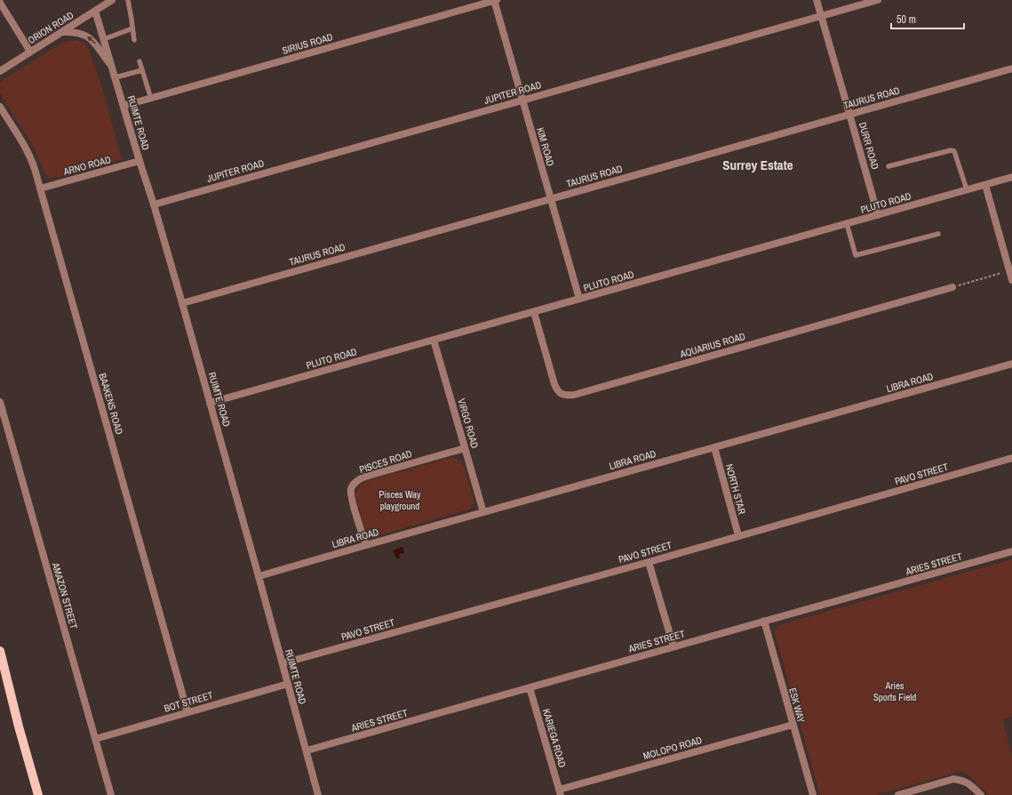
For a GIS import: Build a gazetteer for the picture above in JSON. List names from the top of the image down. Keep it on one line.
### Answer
{"streets":{"street":["ORION ROAD","SIRIUS ROAD","JUPITER ROAD","TAURUS ROAD","RUIMTE ROAD","DURR ROAD","KIM ROAD","ARNO ROAD","PLUTO ROAD","AQUARIUS ROAD","LIBRA ROAD","BAAKENS ROAD","VIRGO ROAD","PISCES ROAD","PAVO STREET","NORTH STAR","ARIES STREET","AMAZON STREET","BOT STREET","ESK WAY","KARIEGA ROAD","MOLOPO ROAD"]},"crossings":[["ORION ROAD","RUIMTE ROAD"],["SIRIUS ROAD","RUIMTE ROAD"],["SIRIUS ROAD","KIM ROAD"],["JUPITER ROAD","RUIMTE ROAD"],["JUPITER ROAD","DURR ROAD"],["JUPITER ROAD","KIM ROAD"],["TAURUS ROAD","RUIMTE ROAD"],["TAURUS ROAD","DURR ROAD"],["TAURUS ROAD","KIM ROAD"],["RUIMTE ROAD","ARNO ROAD"],["RUIMTE ROAD","PLUTO ROAD"],["RUIMTE ROAD","LIBRA ROAD"],["RUIMTE ROAD","PAVO STREET"],["RUIMTE ROAD","ARIES STREET"],["RUIMTE ROAD","BOT STREET"],["DURR ROAD","PLUTO ROAD"],["KIM ROAD","PLUTO ROAD"],["ARNO ROAD","BAAKENS ROAD"],["PLUTO ROAD","AQUARIUS ROAD"],["PLUTO ROAD","VIRGO ROAD"],["LIBRA ROAD","VIRGO ROAD"],["LIBRA ROAD","PISCES ROAD"],["LIBRA ROAD","NORTH STAR"],["BAAKENS ROAD","BOT STREET"],["VIRGO ROAD","PISCES ROAD"],["PAVO STREET","NORTH STAR"],["ARIES STREET","ESK WAY"],["ARIES STREET","KARIEGA ROAD"],["AMAZON STREET","BOT STREET"],["ESK WAY","MOLOPO ROAD"],["KARIEGA ROAD","MOLOPO ROAD"]],"districts":["Surrey Estate"],"parks":["Pisces Way playground","Aries Sports Field"],"scale_bar":"50 m"}
